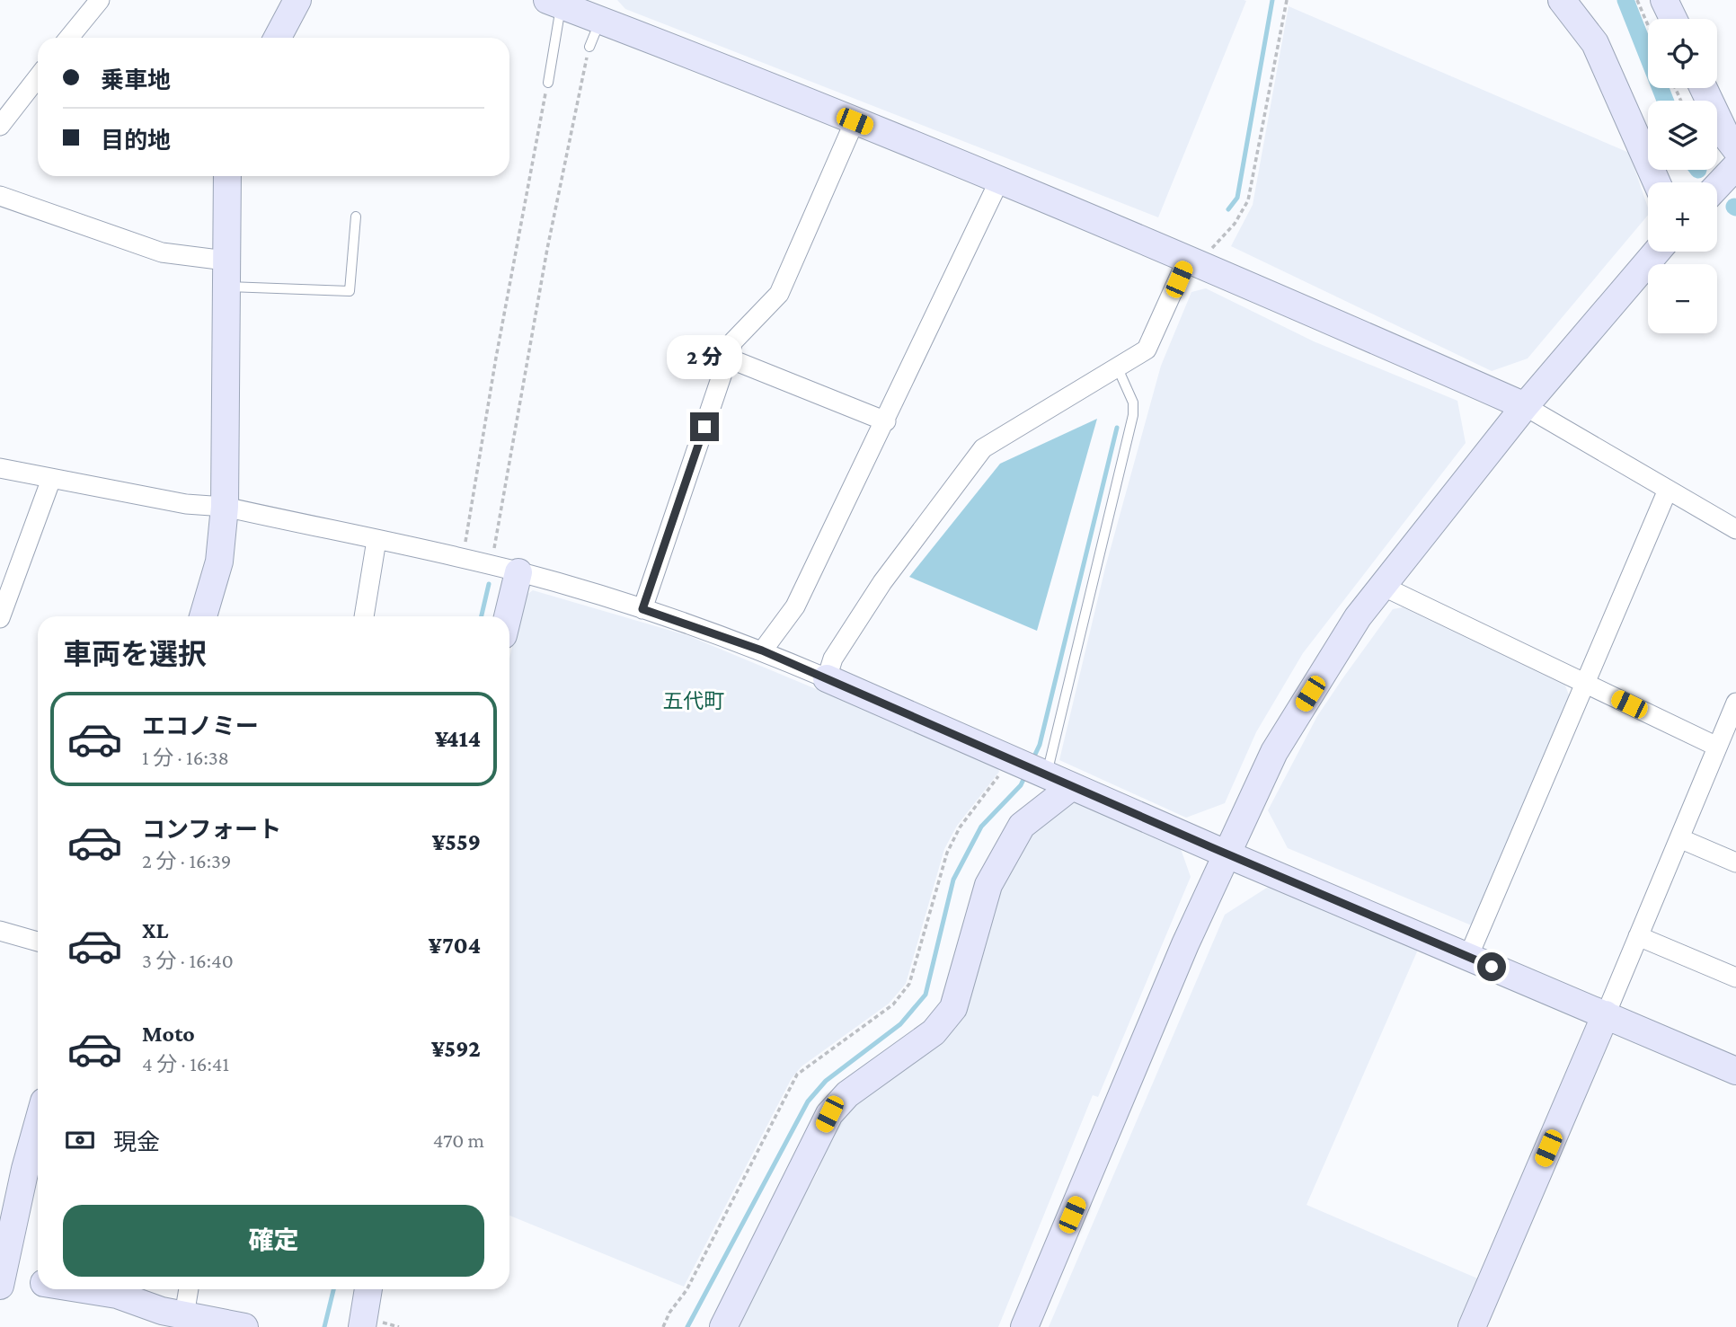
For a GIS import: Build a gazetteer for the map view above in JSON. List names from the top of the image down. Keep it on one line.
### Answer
{"districts":["五代町"],"page":{"map_buttons":["+","−"],"banner":["乗車地","目的地"],"bubble":"2 分","heading":"車両を選択","list":[{"name":"エコノミー","note":"1 分 · 16:38","value":"¥414"},{"name":"コンフォート","note":"2 分 · 16:39","value":"¥559"},{"name":"XL","note":"3 分 · 16:40","value":"¥704"},{"name":"Moto","note":"4 分 · 16:41","value":"¥592"}],"pay":["現金","470 m"],"buttons":"確定"}}
